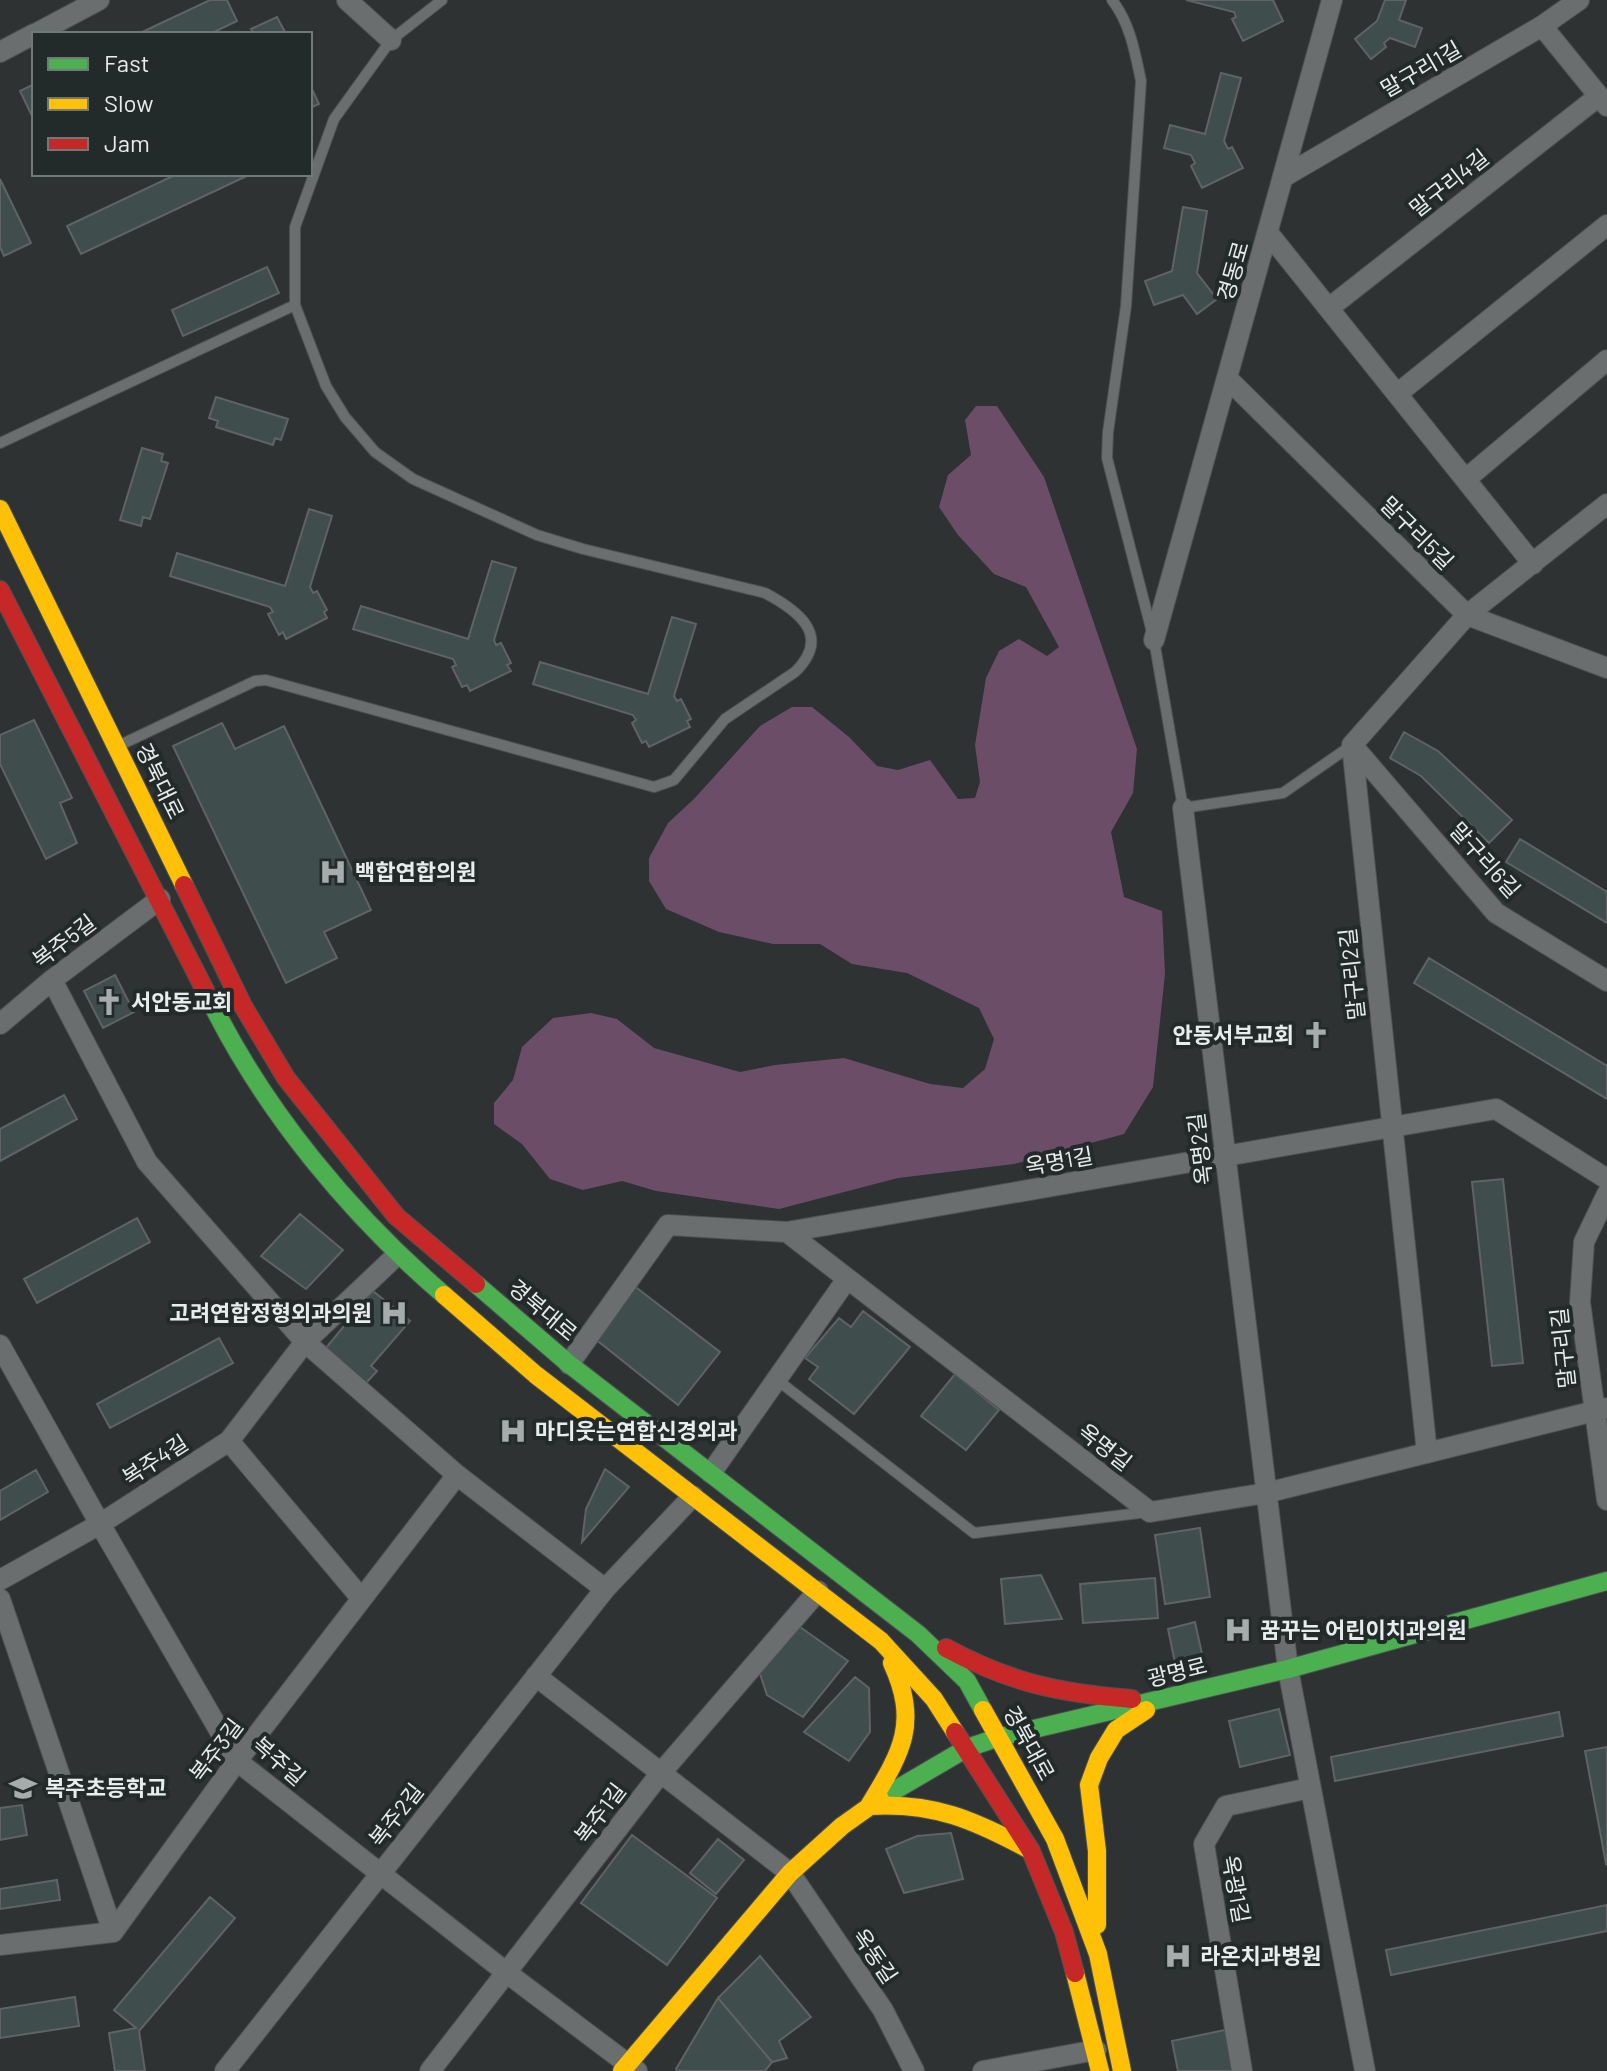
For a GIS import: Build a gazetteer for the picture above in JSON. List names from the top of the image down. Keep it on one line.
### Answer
{"streets":{"street":["말구리1길","말구리4길","경동로","말구리5길","경북대로","말구리6길","복주5길","말구리2길","옥명2길","옥명1길","말구리길","옥명길","복주4길","광명로","복주3길","복주길","복주1길","복주2길","옥광1길","옥동길"]},"crossings":[["말구리1길","말구리4길"],["말구리1길","경동로"],["경동로","말구리5길"],["경북대로","옥명1길"],["경북대로","광명로"],["말구리6길","말구리2길"],["말구리2길","옥명1길"],["옥명2길","옥명1길"],["옥명2길","광명로"],["옥명1길","옥명길"],["복주4길","복주길"],["광명로","복주길"],["광명로","옥동길"],["복주3길","복주길"],["복주길","복주1길"],["복주길","복주2길"]],"places":{"hospital":["백합연합의원","고려연합정형외과의원","마디웃는연합신경외과","꿈꾸는 어린이치과의원","라온치과병원"],"church":["서안동교회","안동서부교회"],"school or university":["복주초등학교"]},"legend":["Fast","Slow","Jam"]}
